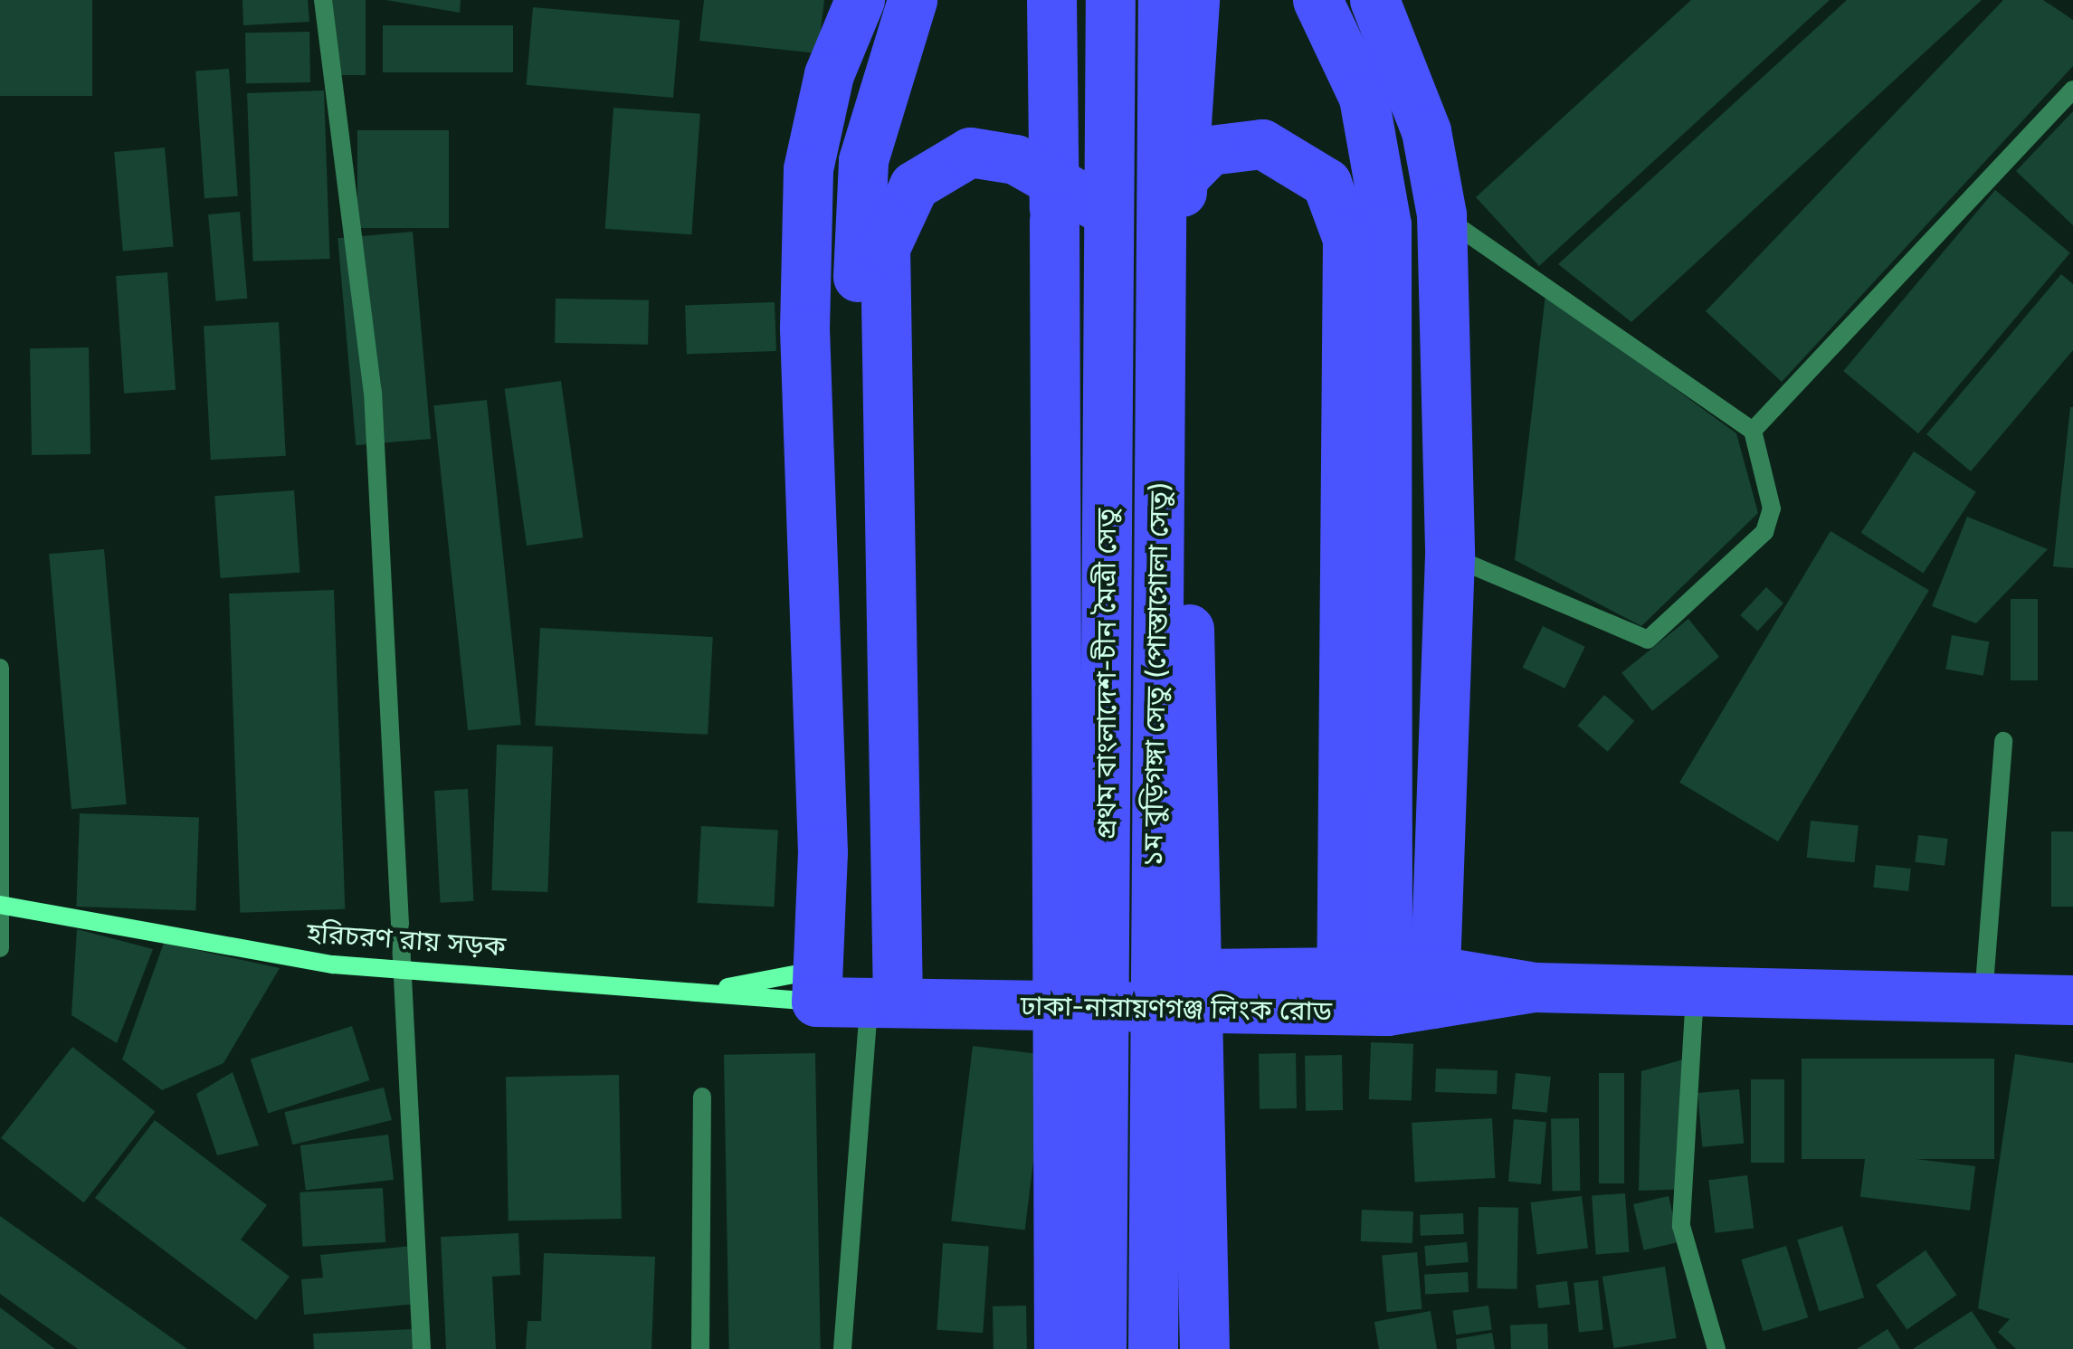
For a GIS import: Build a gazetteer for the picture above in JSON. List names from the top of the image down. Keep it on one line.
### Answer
{"streets":{"highway":["প্রথম বাংলাদেশ-চীন মৈত্রী সেতু","১ম বুড়িগঙ্গা সেতু (পোস্তাগোলা সেতু)","ঢাকা-নারায়ণগঞ্জ লিংক রোড"],"main road":["হরিচরণ রায় সড়ক"]},"crossings":[["হরিচরণ রায় সড়ক","ঢাকা-নারায়ণগঞ্জ লিংক রোড"]]}
